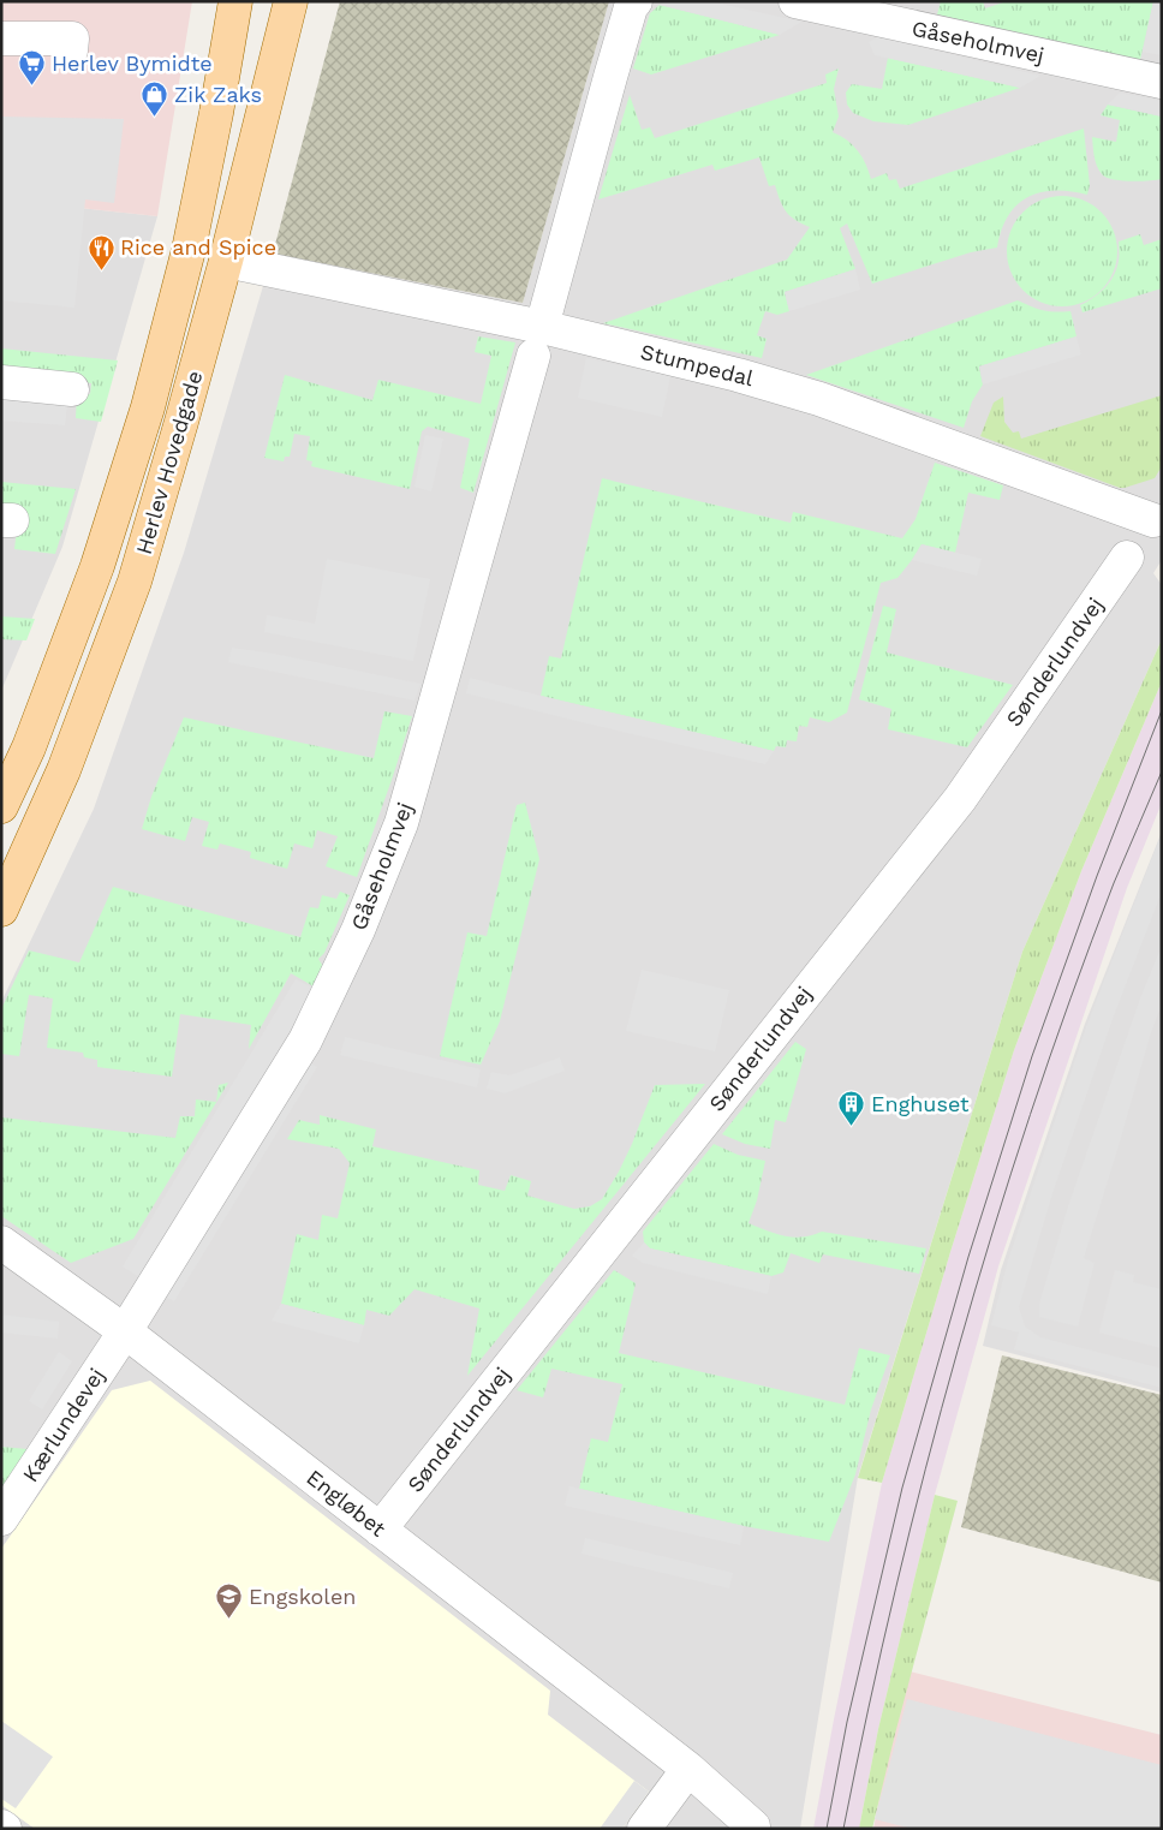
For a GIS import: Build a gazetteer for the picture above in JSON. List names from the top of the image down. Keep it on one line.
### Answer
{"streets":{"main road":["Herlev Hovedgade"],"street":["Gåseholmvej","Stumpedal","Sønderlundvej","Kærlundevej","Engløbet"]},"crossings":[["Gåseholmvej","Stumpedal"],["Gåseholmvej","Kærlundevej"],["Gåseholmvej","Engløbet"],["Stumpedal","Herlev Hovedgade"],["Stumpedal","Sønderlundvej"],["Sønderlundvej","Engløbet"],["Kærlundevej","Engløbet"]],"places":{"supermarket":["Herlev Bymidte"],"shop":["Zik Zaks"],"restaurant":["Rice and Spice"],"building":["Enghuset"],"school or university":["Engskolen"]}}
